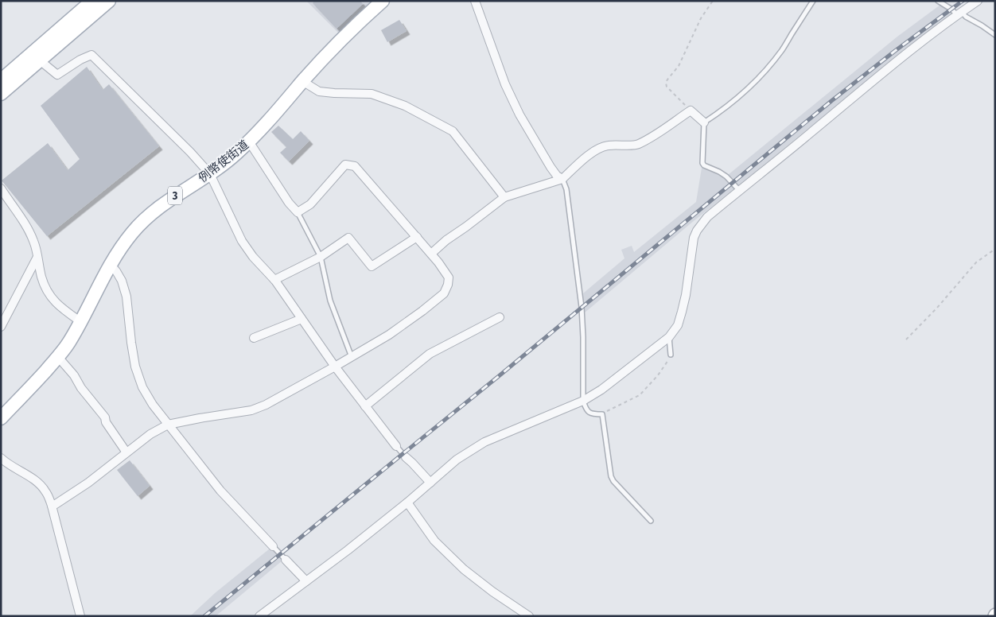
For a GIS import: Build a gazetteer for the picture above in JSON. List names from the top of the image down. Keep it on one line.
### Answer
{"streets":{"main road":["例幣使街道","3"]}}
